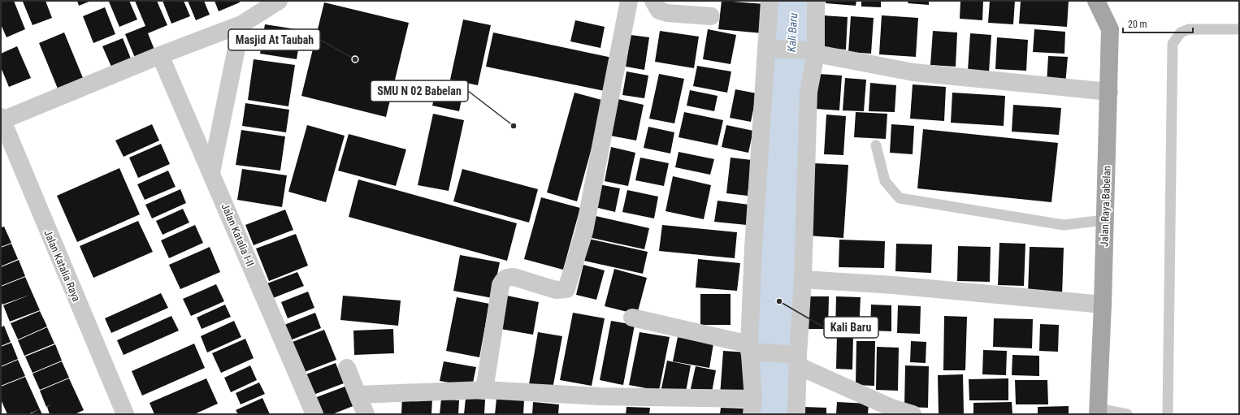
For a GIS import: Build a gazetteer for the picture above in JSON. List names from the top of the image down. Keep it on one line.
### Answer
{"streets":{"main road":["Jalan Raya Babelan"],"street":["Jalan Katalia I-II","Jalan Katalia Raya"]},"water":["Kali Baru"],"places":["Masjid At Taubah","SMU N 02 Babelan","Kali Baru"],"scale_bar":"20 m"}
